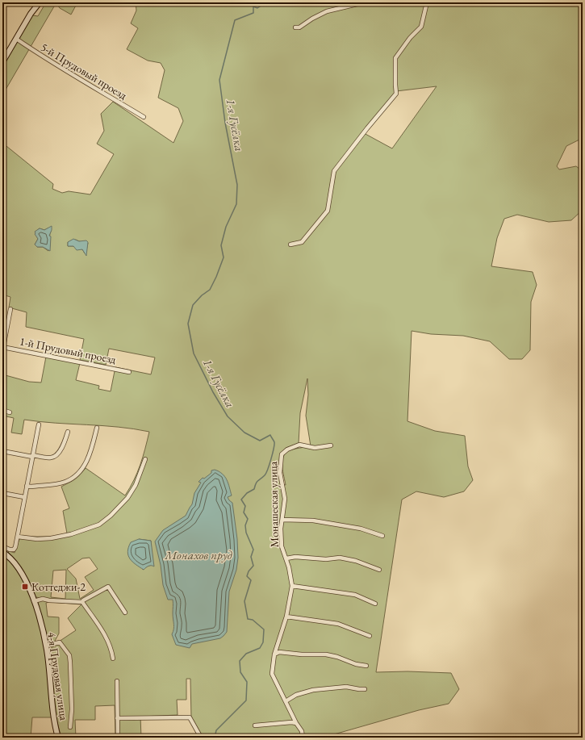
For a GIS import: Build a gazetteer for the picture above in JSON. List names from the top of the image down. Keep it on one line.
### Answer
{"streets":{"main road":["4-я Прудовая улица"],"street":["5-й Прудовый проезд","1-й Прудовый проезд","Монашеская улица"]},"water":["1-я Гусёлка","Монахов пруд"],"places":{"transit":["Коттеджи-2"]}}
